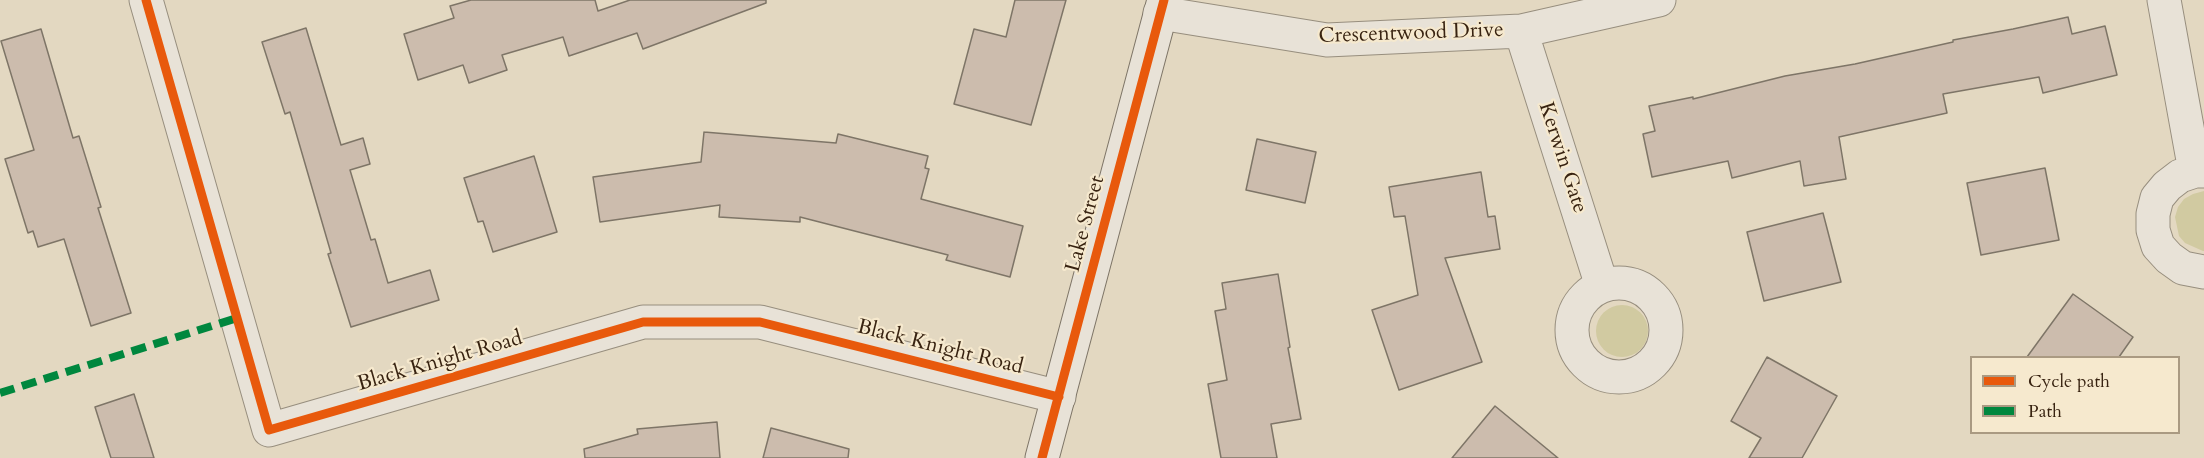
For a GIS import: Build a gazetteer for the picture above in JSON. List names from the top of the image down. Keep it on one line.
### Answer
{"streets":{"street":["Crescentwood Drive","Kerwin Gate","Lake Street","Black Knight Road"]},"crossings":[["Crescentwood Drive","Kerwin Gate"],["Crescentwood Drive","Lake Street"],["Lake Street","Black Knight Road"]],"legend":["Cycle path","Path"]}
